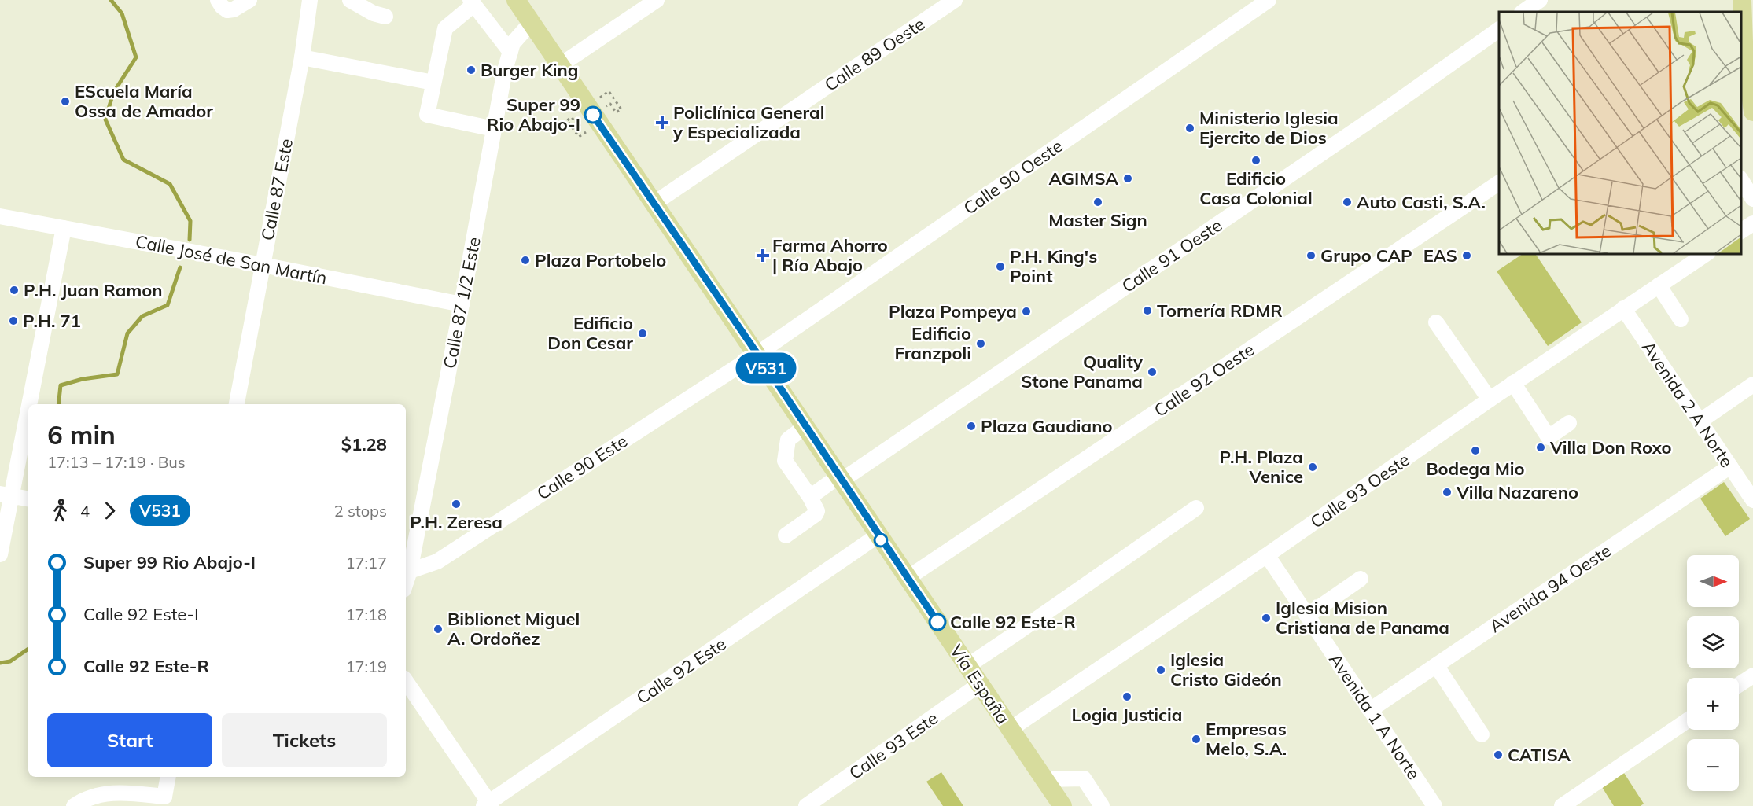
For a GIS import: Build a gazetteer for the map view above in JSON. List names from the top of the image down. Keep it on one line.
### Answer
{"streets":{"main road":["Vía España"],"street":["Calle 89 Oeste","Calle 90 Oeste","Calle 87 Este","Calle 91 Oeste","Calle José de San Martín","Calle 87 1/2 Este","Calle 92 Oeste","Avenida 2 A Norte","Calle 90 Este","Calle 93 Oeste","Avenida 94 Oeste","Calle 92 Este","Avenida 1 A Norte","Calle 93 Este"]},"crossings":[["Calle 89 Oeste","Vía España"],["Calle 90 Oeste","Calle 90 Este"],["Calle 90 Oeste","Vía España"],["Calle 87 Este","Calle José de San Martín"],["Calle 91 Oeste","Vía España"],["Calle José de San Martín","Calle 87 1/2 Este"],["Calle 87 1/2 Este","Calle 90 Este"],["Calle 87 1/2 Este","Vía España"],["Calle 92 Oeste","Vía España"],["Avenida 2 A Norte","Calle 93 Oeste"],["Avenida 2 A Norte","Avenida 94 Oeste"],["Calle 90 Este","Vía España"],["Calle 93 Oeste","Vía España"],["Calle 93 Oeste","Avenida 1 A Norte"],["Avenida 94 Oeste","Avenida 1 A Norte"],["Calle 92 Este","Vía España"],["Vía España","Calle 93 Este"]],"places":{"other":["Burger King","EScuela María Ossa de Amador","Super 99 Rio Abajo-I","Ministerio Iglesia Ejercito de Dios","Edificio Casa Colonial","AGIMSA","Master Sign","Auto Casti, S.A.","Grupo CAP","EAS","Plaza Portobelo","P.H. King's Point","P.H. Juan Ramon","Tornería RDMR","Plaza Pompeya","P.H. 71","Edificio Don Cesar","Edificio Franzpoli","Quality Stone Panama","Plaza Gaudiano","Villa Don Roxo","Bodega Mio","P.H. Plaza Venice","Villa Nazareno","P.H. Zeresa","Iglesia Mision Cristiana de Panama","Calle 92 Este-R","Biblionet Miguel A. Ordoñez","Iglesia Cristo Gideón","Logia Justicia","Empresas Melo, S.A.","CATISA"],"health":["Policlínica General y Especializada","Farma Ahorro | Río Abajo"]},"lines":["bus line V531"],"north":"right","page":{"on_map":"V531","heading":["6 min","17:13 – 17:19 · Bus","$1.28"],"legs":["4","V531","2 stops"],"list":[{"name":"Super 99 Rio Abajo-I","value":"17:17"},{"name":"Calle 92 Este-I","value":"17:18"},{"name":"Calle 92 Este-R","value":"17:19"}],"map_buttons":["+","−"],"buttons":["Start","Tickets"]}}
